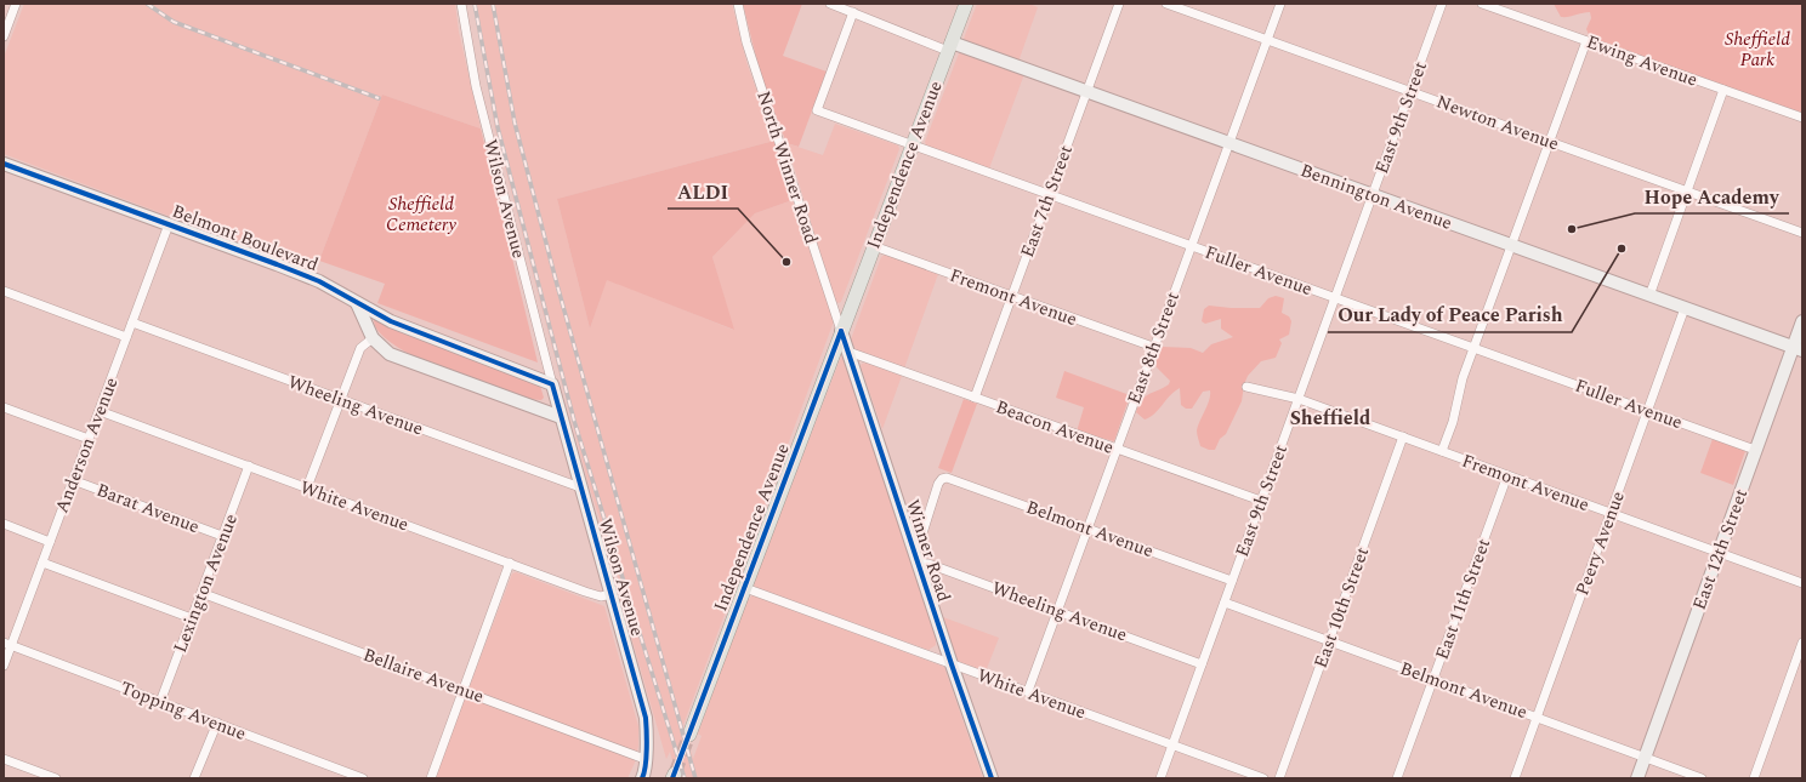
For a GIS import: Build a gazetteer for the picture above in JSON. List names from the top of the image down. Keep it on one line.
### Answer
{"streets":{"main road":["Independence Avenue","Bennington Avenue","Wilson Avenue","Belmont Boulevard","East 12th Street","Winner Road"],"street":["Ewing Avenue","East 9th Street","Newton Avenue","North Winner Road","East 7th Street","Fuller Avenue","Fremont Avenue","East 8th Street","Wheeling Avenue","Beacon Avenue","Anderson Avenue","White Avenue","Barat Avenue","Belmont Avenue","Peery Avenue","Lexington Avenue","East 11th Street","East 10th Street","Bellaire Avenue","Topping Avenue"]},"crossings":[["East 9th Street","Newton Avenue"],["East 9th Street","Bennington Avenue"],["East 9th Street","Fuller Avenue"],["East 9th Street","Fremont Avenue"],["East 9th Street","Wheeling Avenue"],["East 9th Street","Beacon Avenue"],["East 9th Street","White Avenue"],["East 9th Street","Belmont Avenue"],["Newton Avenue","East 8th Street"],["Independence Avenue","North Winner Road"],["Independence Avenue","Bennington Avenue"],["Independence Avenue","Fuller Avenue"],["Independence Avenue","Fremont Avenue"],["Independence Avenue","White Avenue"],["Independence Avenue","Winner Road"],["North Winner Road","Winner Road"],["Bennington Avenue","East 7th Street"],["Bennington Avenue","Fuller Avenue"],["Bennington Avenue","East 8th Street"],["Bennington Avenue","Peery Avenue"],["Bennington Avenue","East 12th Street"],["Wilson Avenue","Belmont Boulevard"],["Wilson Avenue","Wheeling Avenue"],["Wilson Avenue","White Avenue"],["Wilson Avenue","Bellaire Avenue"],["East 7th Street","Fuller Avenue"],["East 7th Street","Fremont Avenue"],["East 7th Street","Beacon Avenue"],["Belmont Boulevard","Anderson Avenue"],["Fuller Avenue","East 8th Street"],["Fuller Avenue","Peery Avenue"],["Fuller Avenue","East 12th Street"],["Fremont Avenue","East 8th Street"],["Fremont Avenue","Peery Avenue"],["Fremont Avenue","East 12th Street"],["Fremont Avenue","East 11th Street"],["Fremont Avenue","East 10th Street"],["East 8th Street","Wheeling Avenue"],["East 8th Street","Beacon Avenue"],["East 8th Street","White Avenue"],["East 8th Street","Belmont Avenue"],["Wheeling Avenue","Anderson Avenue"],["Wheeling Avenue","Winner Road"],["Beacon Avenue","Winner Road"],["Anderson Avenue","White Avenue"],["Anderson Avenue","Barat Avenue"],["Anderson Avenue","Topping Avenue"],["White Avenue","Winner Road"],["White Avenue","Lexington Avenue"],["Barat Avenue","Lexington Avenue"],["Belmont Avenue","Peery Avenue"],["Belmont Avenue","East 12th Street"],["Belmont Avenue","Winner Road"],["Belmont Avenue","East 11th Street"],["Belmont Avenue","East 10th Street"],["Lexington Avenue","Bellaire Avenue"],["Lexington Avenue","Topping Avenue"]],"districts":["Sheffield"],"parks":["Sheffield Park","Sheffield Cemetery"],"places":["Hope Academy","Our Lady of Peace Parish","ALDI"]}
